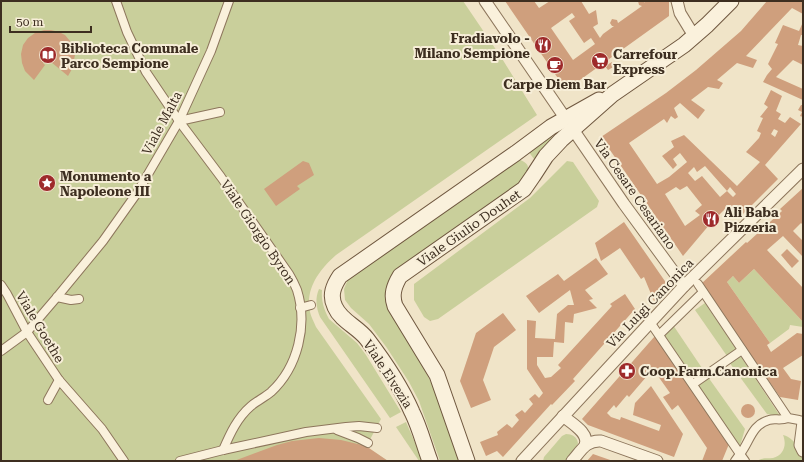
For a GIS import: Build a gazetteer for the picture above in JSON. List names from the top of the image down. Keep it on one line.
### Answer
{"streets":{"main road":["Viale Giulio Douhet","Viale Elvezia"],"street":["Viale Malta","Via Cesare Cesariano","Viale Giorgio Byron","Via Luigi Canonica","Viale Goethe"]},"crossings":[["Viale Malta","Viale Giorgio Byron"],["Viale Malta","Viale Goethe"],["Via Cesare Cesariano","Viale Giulio Douhet"],["Via Cesare Cesariano","Via Luigi Canonica"]],"places":{"restaurant":["Fradiavolo - Milano Sempione","Ali Baba Pizzeria"],"library":["Biblioteca Comunale Parco Sempione"],"supermarket":["Carrefour Express"],"cafe":["Carpe Diem Bar"],"place":["Monumento a Napoleone III"],"pharmacy":["Coop.Farm.Canonica"]},"scale_bar":"50 m"}
